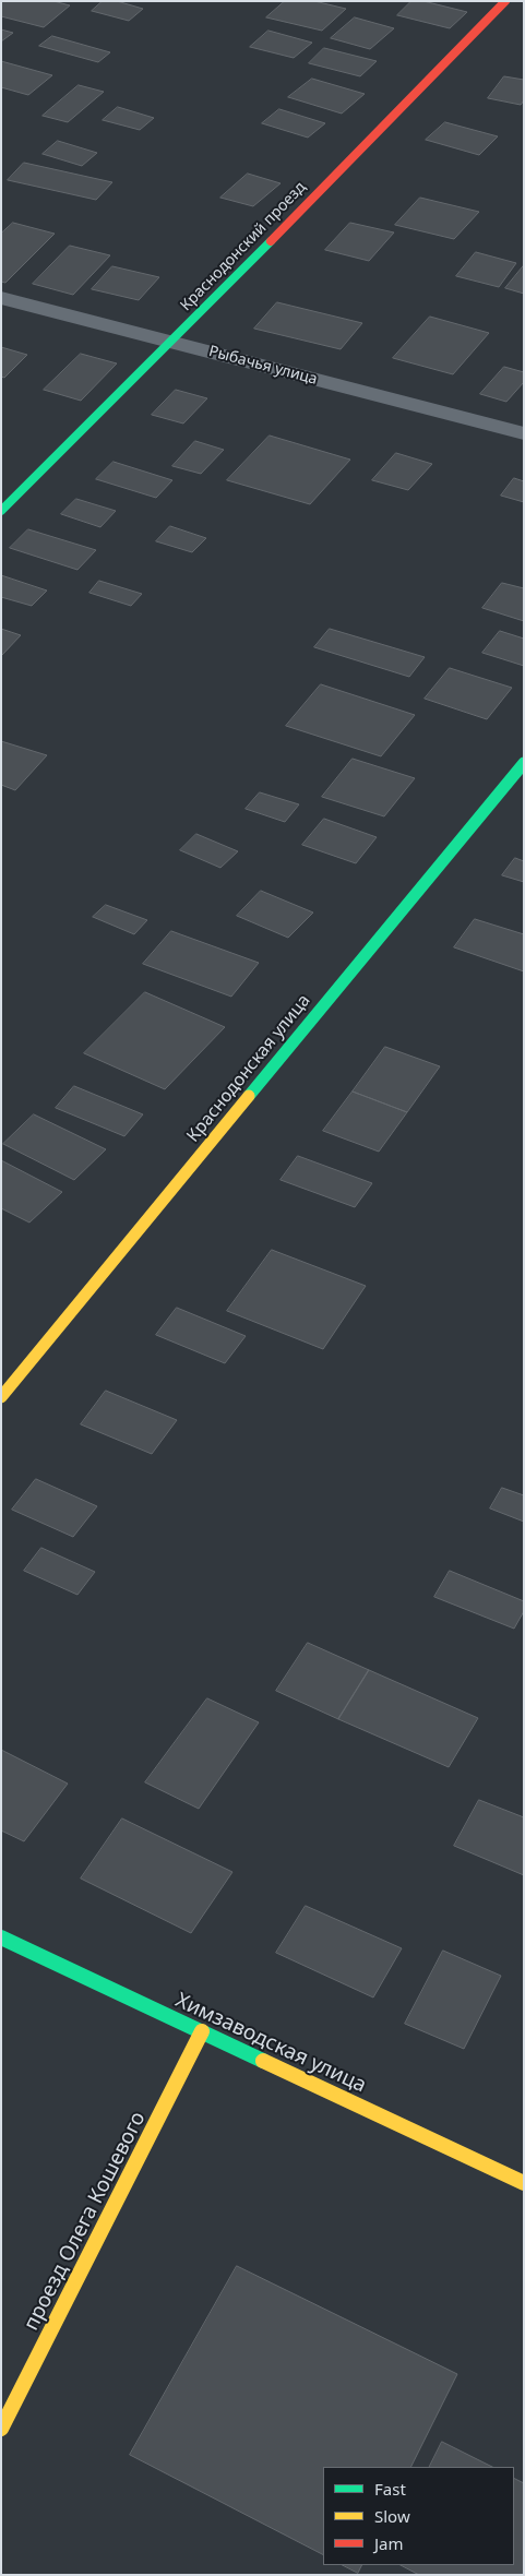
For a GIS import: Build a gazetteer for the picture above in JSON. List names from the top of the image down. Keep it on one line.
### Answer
{"streets":{"street":["Краснодонский проезд","Рыбачья улица","Краснодонская улица","Химзаводская улица","проезд Олега Кошевого"]},"crossings":[["Краснодонский проезд","Рыбачья улица"],["Химзаводская улица","проезд Олега Кошевого"]],"legend":["Fast","Slow","Jam"]}
